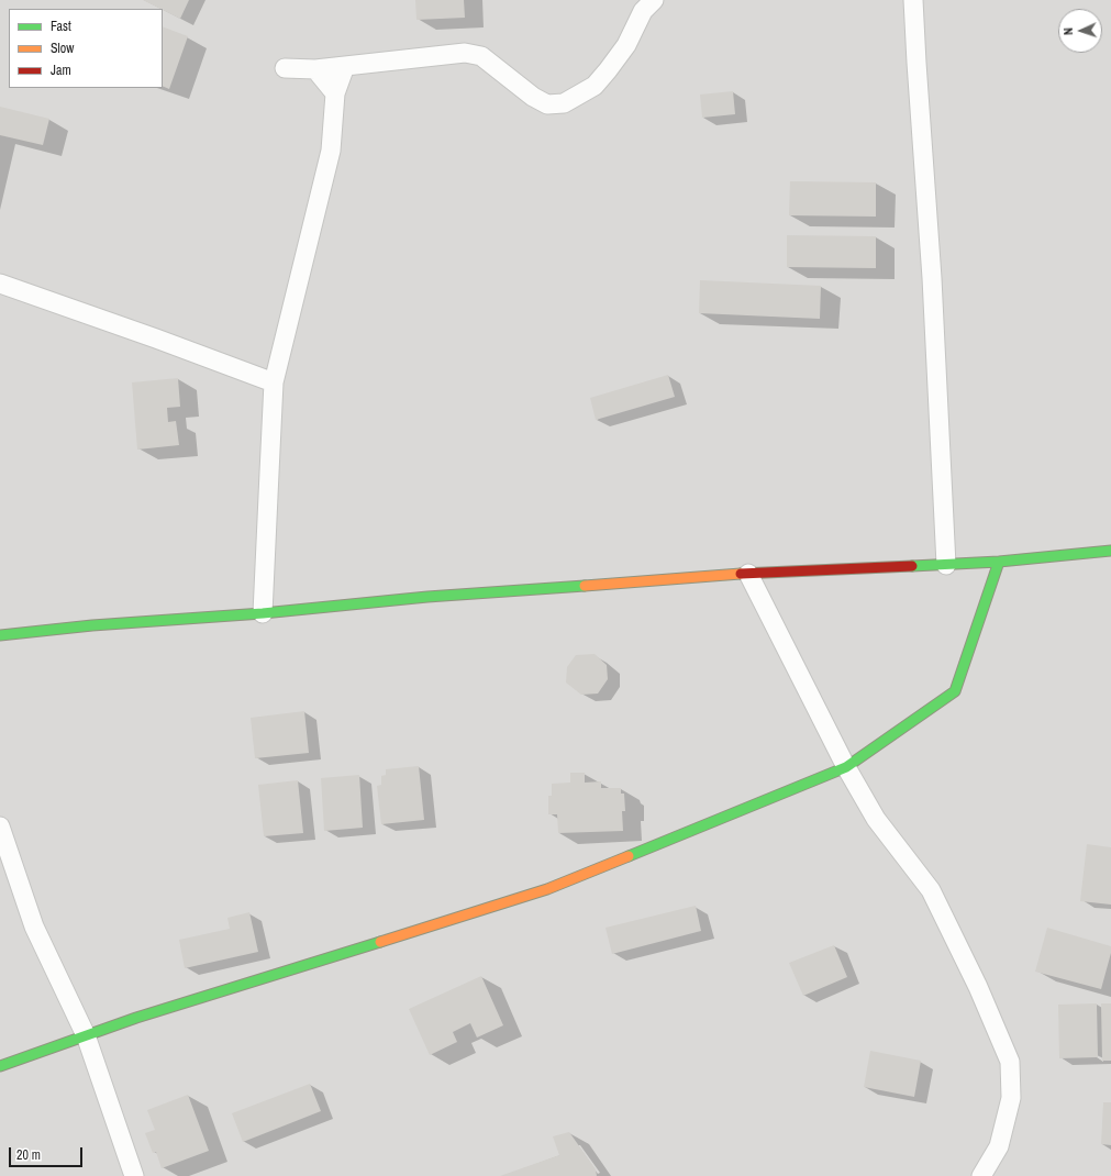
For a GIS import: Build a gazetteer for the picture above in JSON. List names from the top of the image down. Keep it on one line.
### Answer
{"legend":["Fast","Slow","Jam"],"scale_bar":"20 m","north":"left"}
